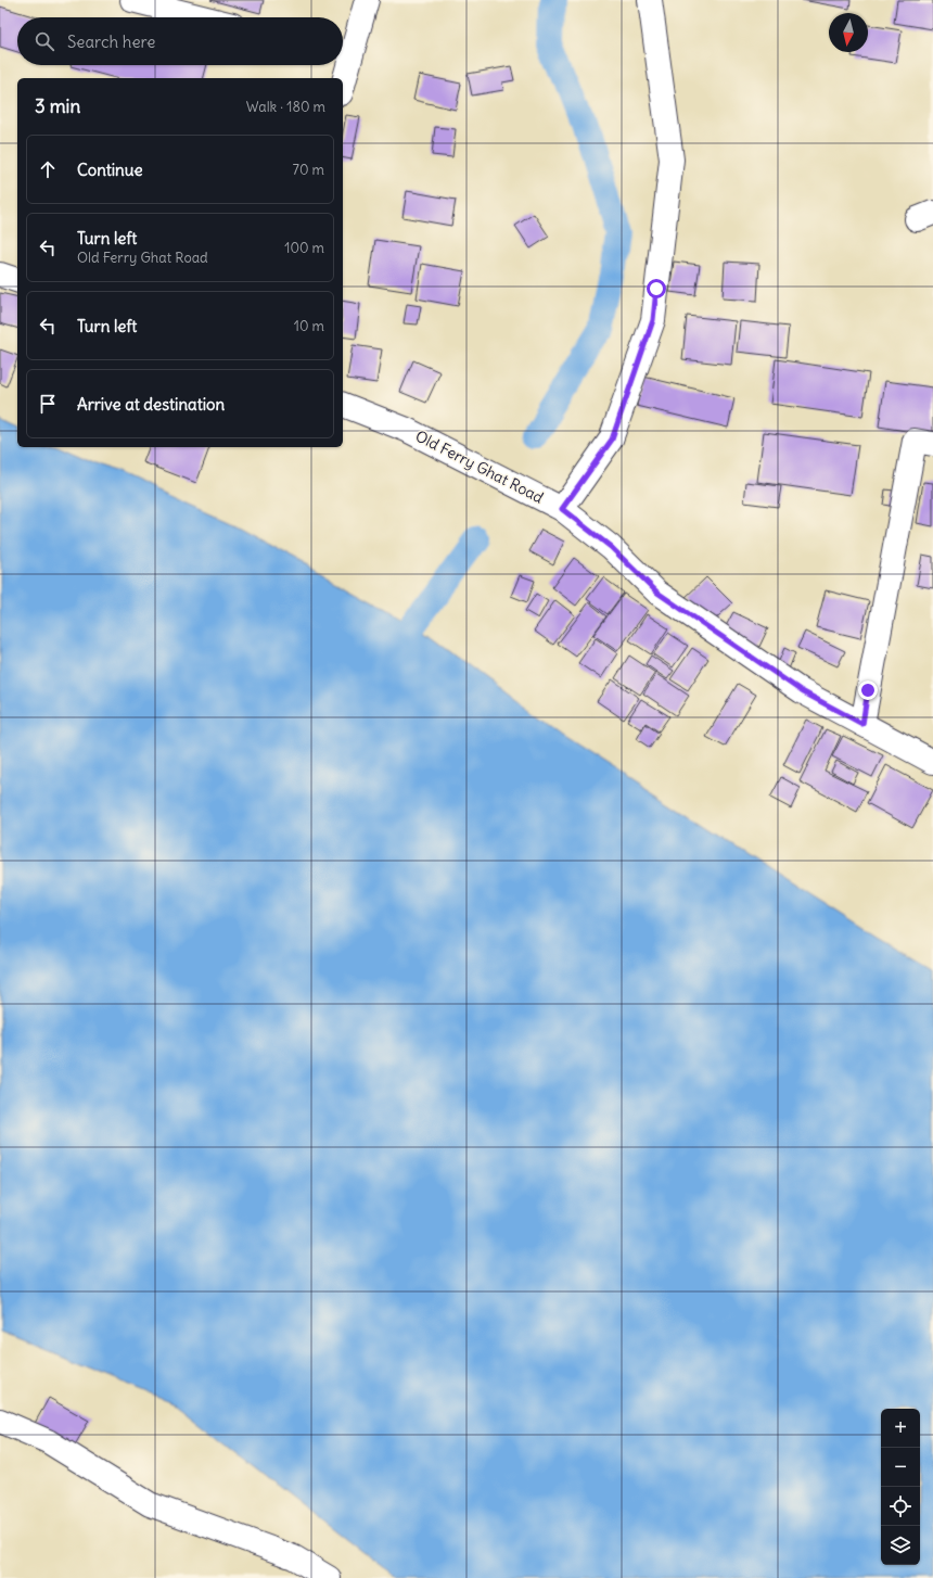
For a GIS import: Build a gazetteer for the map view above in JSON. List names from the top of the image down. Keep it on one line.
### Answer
{"streets":{"street":["Old Ferry Ghat Road"]},"north":"bottom","page":{"search":"Search here","heading":["3 min","Walk · 180 m"],"list":[["Continue","70 m"],["Turn left","Old Ferry Ghat Road","100 m"],["Turn left","10 m"],"Arrive at destination"],"map_buttons":["+","−"]}}
